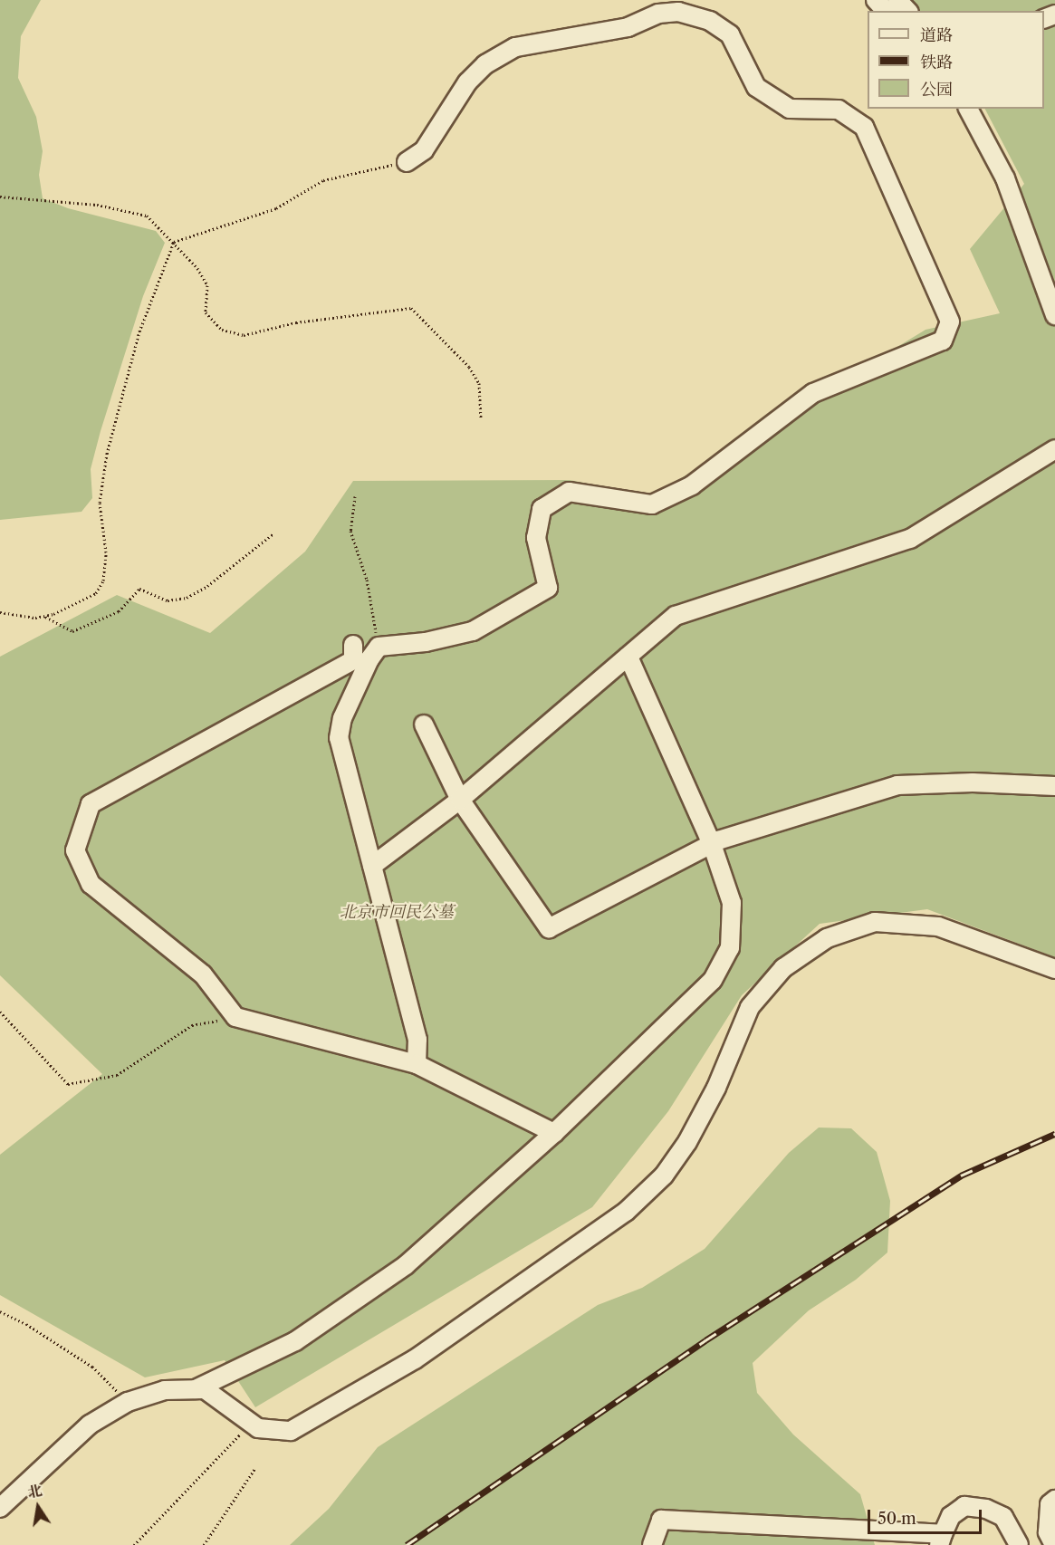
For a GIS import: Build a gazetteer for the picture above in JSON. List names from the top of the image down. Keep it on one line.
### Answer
{"parks":["北京市回民公墓"],"legend":["道路","铁路","公园"],"scale_bar":"50 m","north":"top"}
